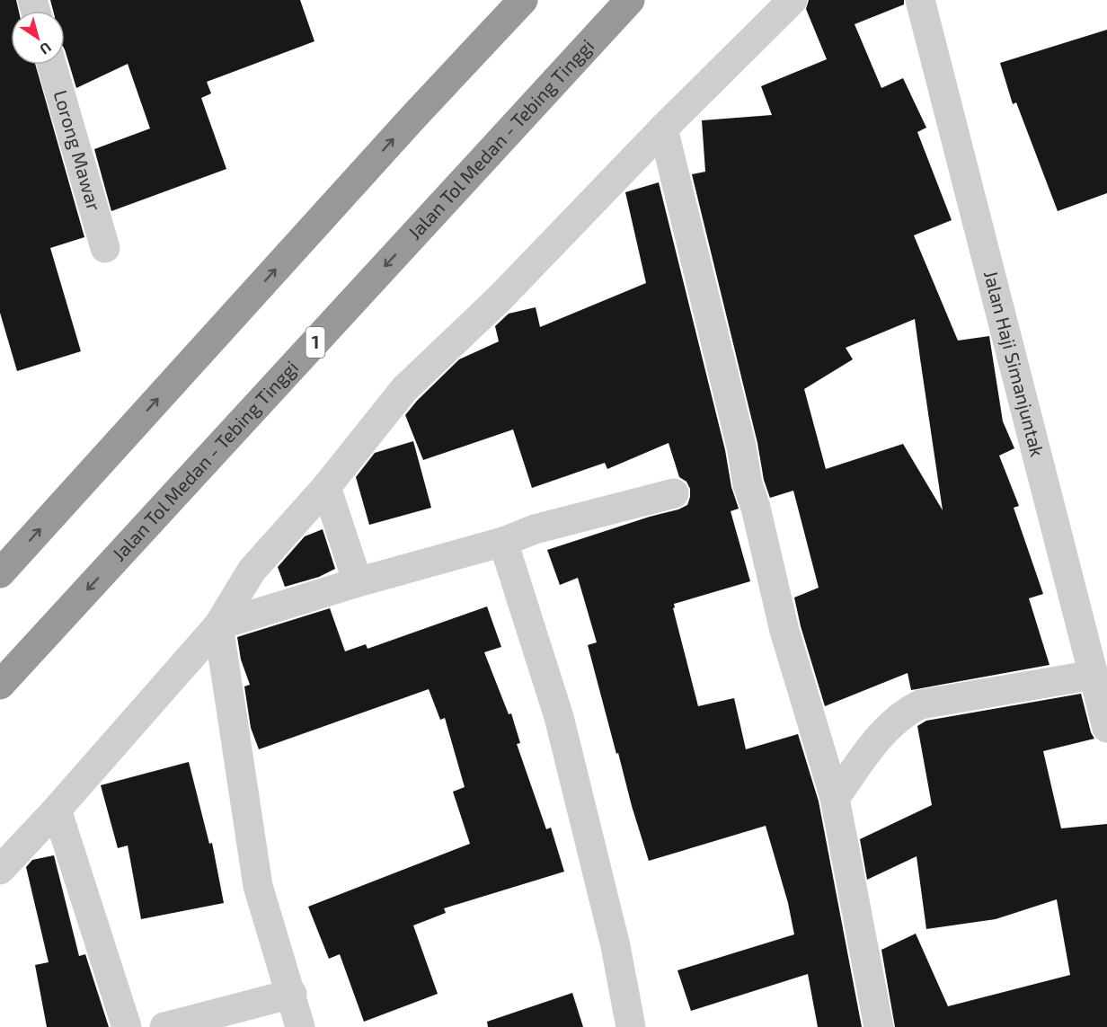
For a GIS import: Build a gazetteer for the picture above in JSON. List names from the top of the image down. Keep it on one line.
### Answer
{"streets":{"highway":["Jalan Tol Medan - Tebing Tinggi","1"],"street":["Lorong Mawar","Jalan Haji Simanjuntak"]},"north":"bottom right"}
